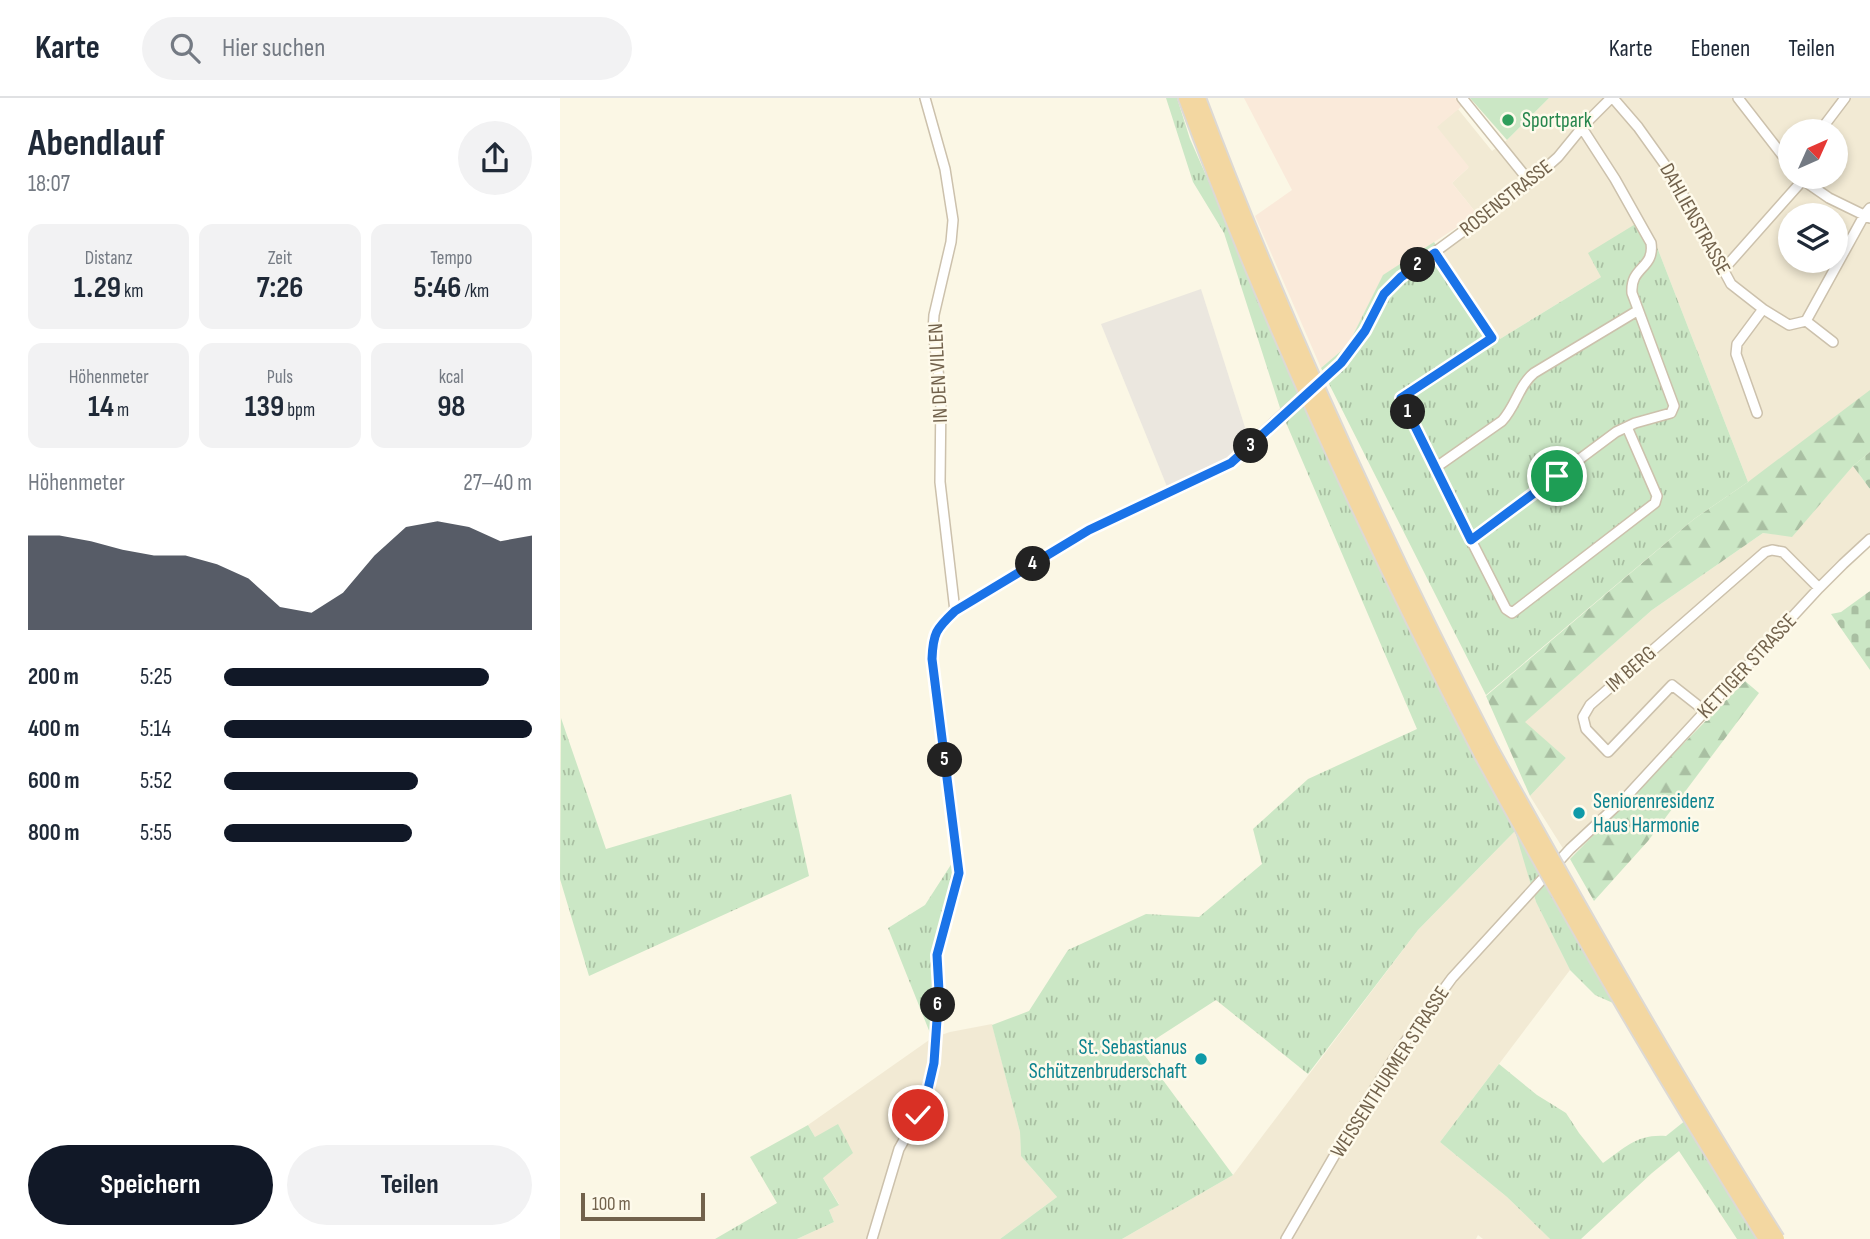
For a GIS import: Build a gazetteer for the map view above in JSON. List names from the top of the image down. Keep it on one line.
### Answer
{"streets":{"street":["ROSENSTRASSE","DAHLIENSTRASSE","IN DEN VILLEN","KETTIGER STRASSE","IM BERG","WEISSENTHURMER STRASSE"]},"crossings":[["ROSENSTRASSE","DAHLIENSTRASSE"],["ROSENSTRASSE","IN DEN VILLEN"],["KETTIGER STRASSE","IM BERG"],["KETTIGER STRASSE","WEISSENTHURMER STRASSE"]],"places":["Sportpark","Seniorenresidenz Haus Harmonie","St. Sebastianus Schützenbruderschaft"],"scale_bar":"100 m","north":"top right","page":{"header":"Karte","search":"Hier suchen","nav":["Karte","Ebenen","Teilen"],"heading":["Abendlauf","18:07"],"stats":[["Distanz","1.29 km"],["Zeit","7:26"],["Tempo","5:46 /km"],["Höhenmeter","14 m"],["Puls","139 bpm"],["kcal","98"]],"pins":["2","1","3","4","5","6"],"chart":["Höhenmeter","27–40 m"],"list":[{"name":"200 m","note":"5:25"},{"name":"400 m","note":"5:14"},{"name":"600 m","note":"5:52"},{"name":"800 m","note":"5:55"}],"buttons":["Speichern","Teilen"],"scale":"100 m"}}
